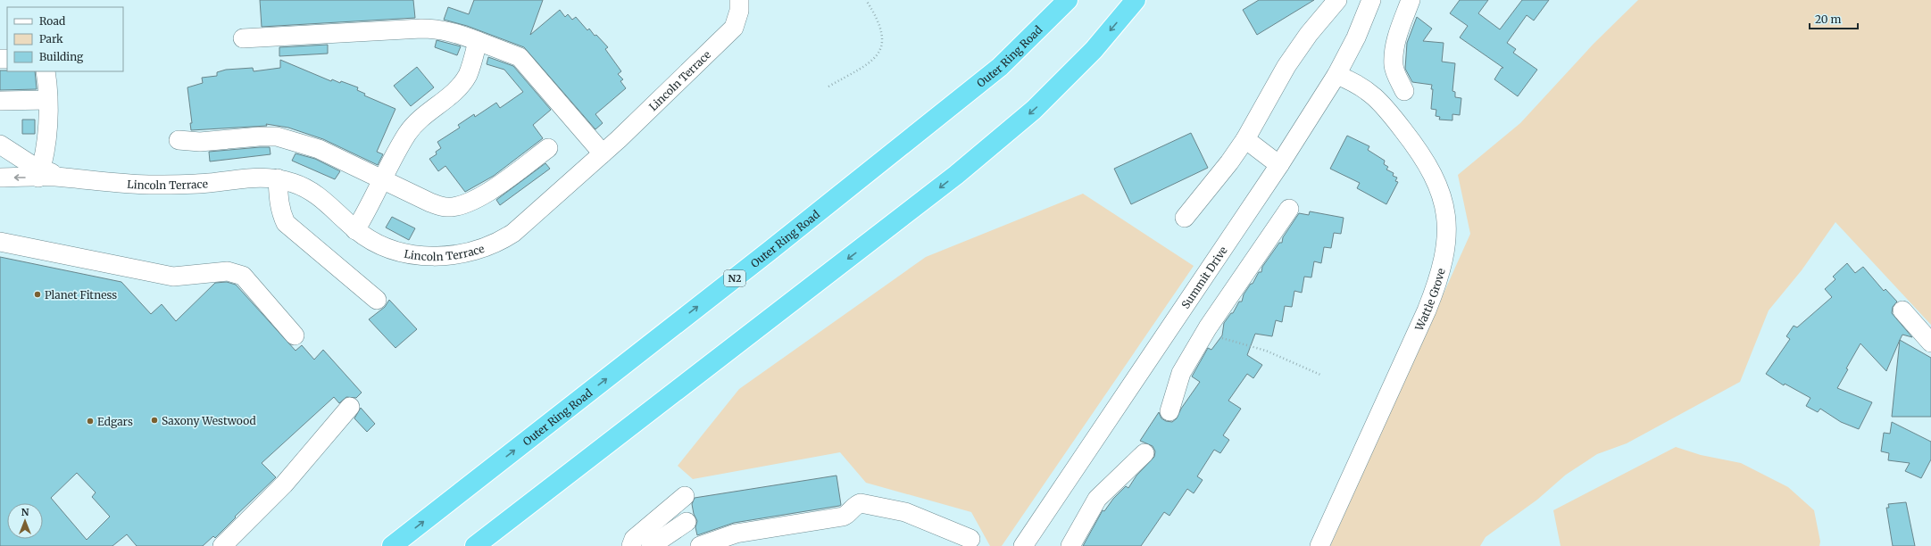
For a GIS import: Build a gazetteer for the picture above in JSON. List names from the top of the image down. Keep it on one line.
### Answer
{"streets":{"highway":["Outer Ring Road","N2"],"street":["Lincoln Terrace","Summit Drive","Wattle Grove"]},"crossings":[["Summit Drive","Wattle Grove"]],"places":["Planet Fitness","Saxony Westwood","Edgars"],"legend":["Road","Park","Building"],"scale_bar":"20 m","north":"top"}
